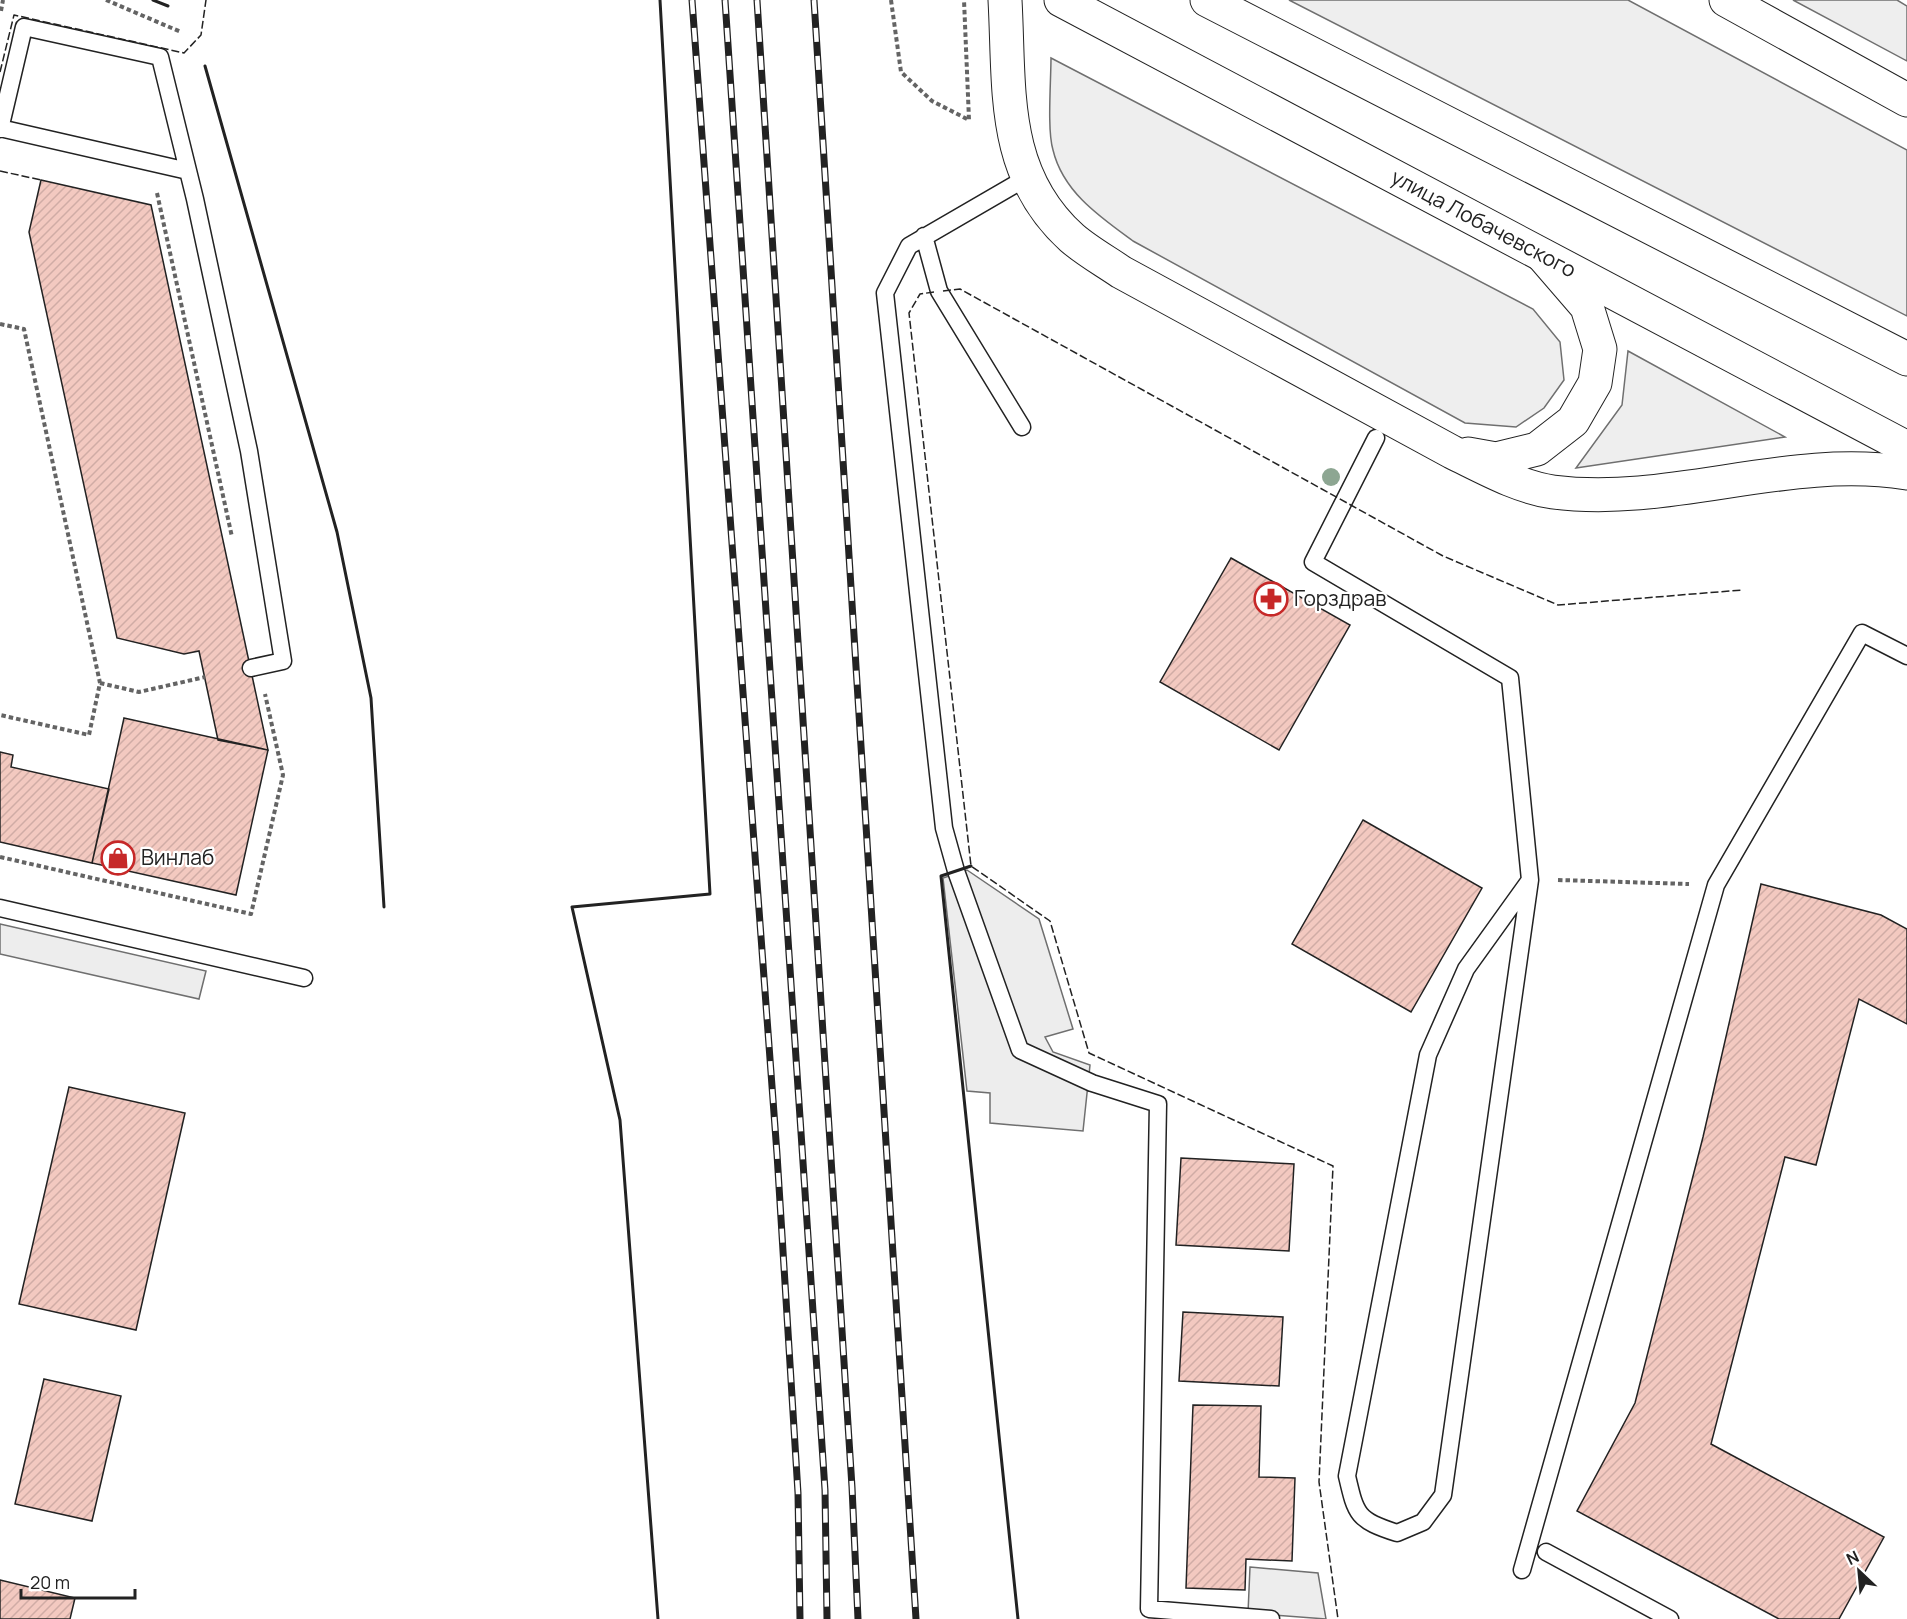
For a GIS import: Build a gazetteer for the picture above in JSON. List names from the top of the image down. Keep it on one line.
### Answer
{"streets":{"main road":["улица Лобачевского"]},"places":{"pharmacy":["Горздрав"],"shop":["Винлаб"]},"scale_bar":"20 m","north":"top left"}
